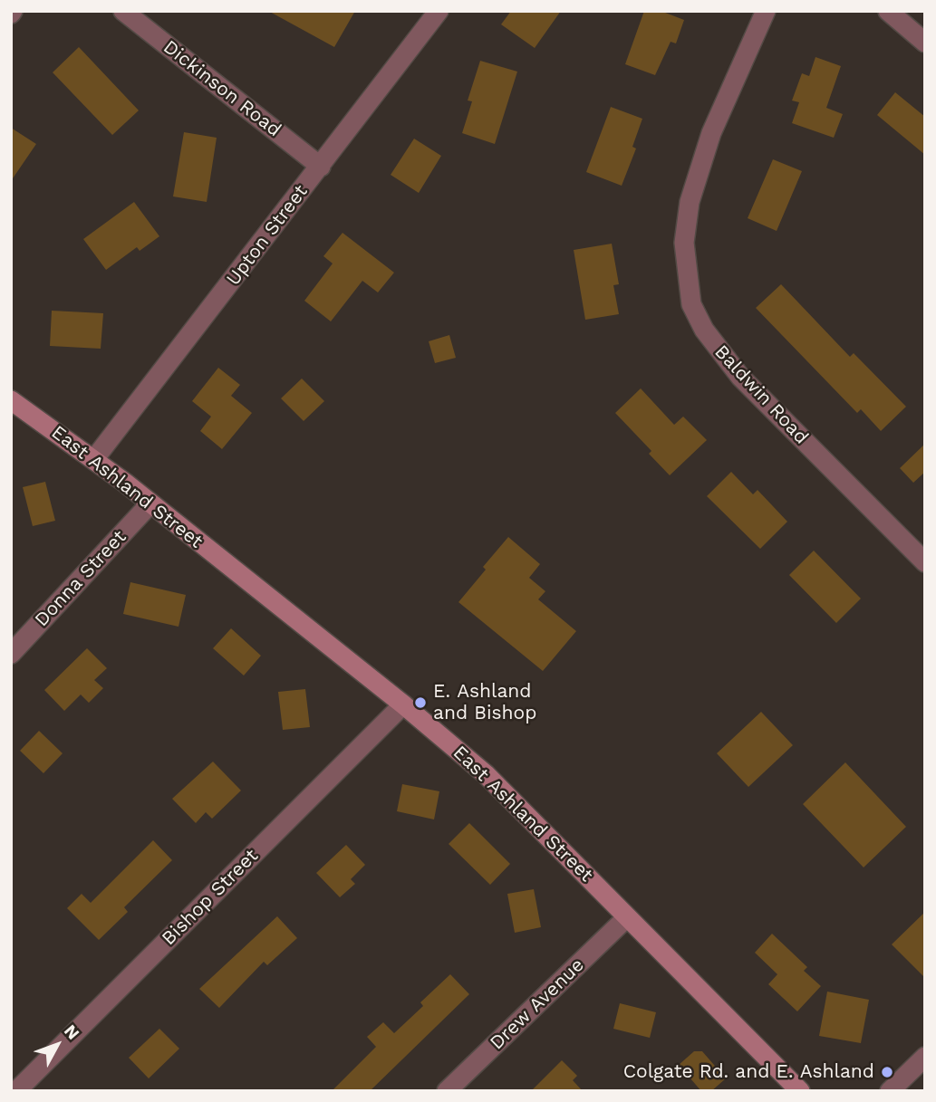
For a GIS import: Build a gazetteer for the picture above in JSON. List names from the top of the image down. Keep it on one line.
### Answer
{"streets":{"main road":["East Ashland Street"],"street":["Dickinson Road","Upton Street","Baldwin Road","Donna Street","Bishop Street","Drew Avenue"]},"crossings":[["Dickinson Road","Upton Street"],["Upton Street","East Ashland Street"],["East Ashland Street","Donna Street"],["East Ashland Street","Bishop Street"],["East Ashland Street","Drew Avenue"]],"places":["E. Ashland and Bishop","Colgate Rd. and E. Ashland"],"north":"top right"}
